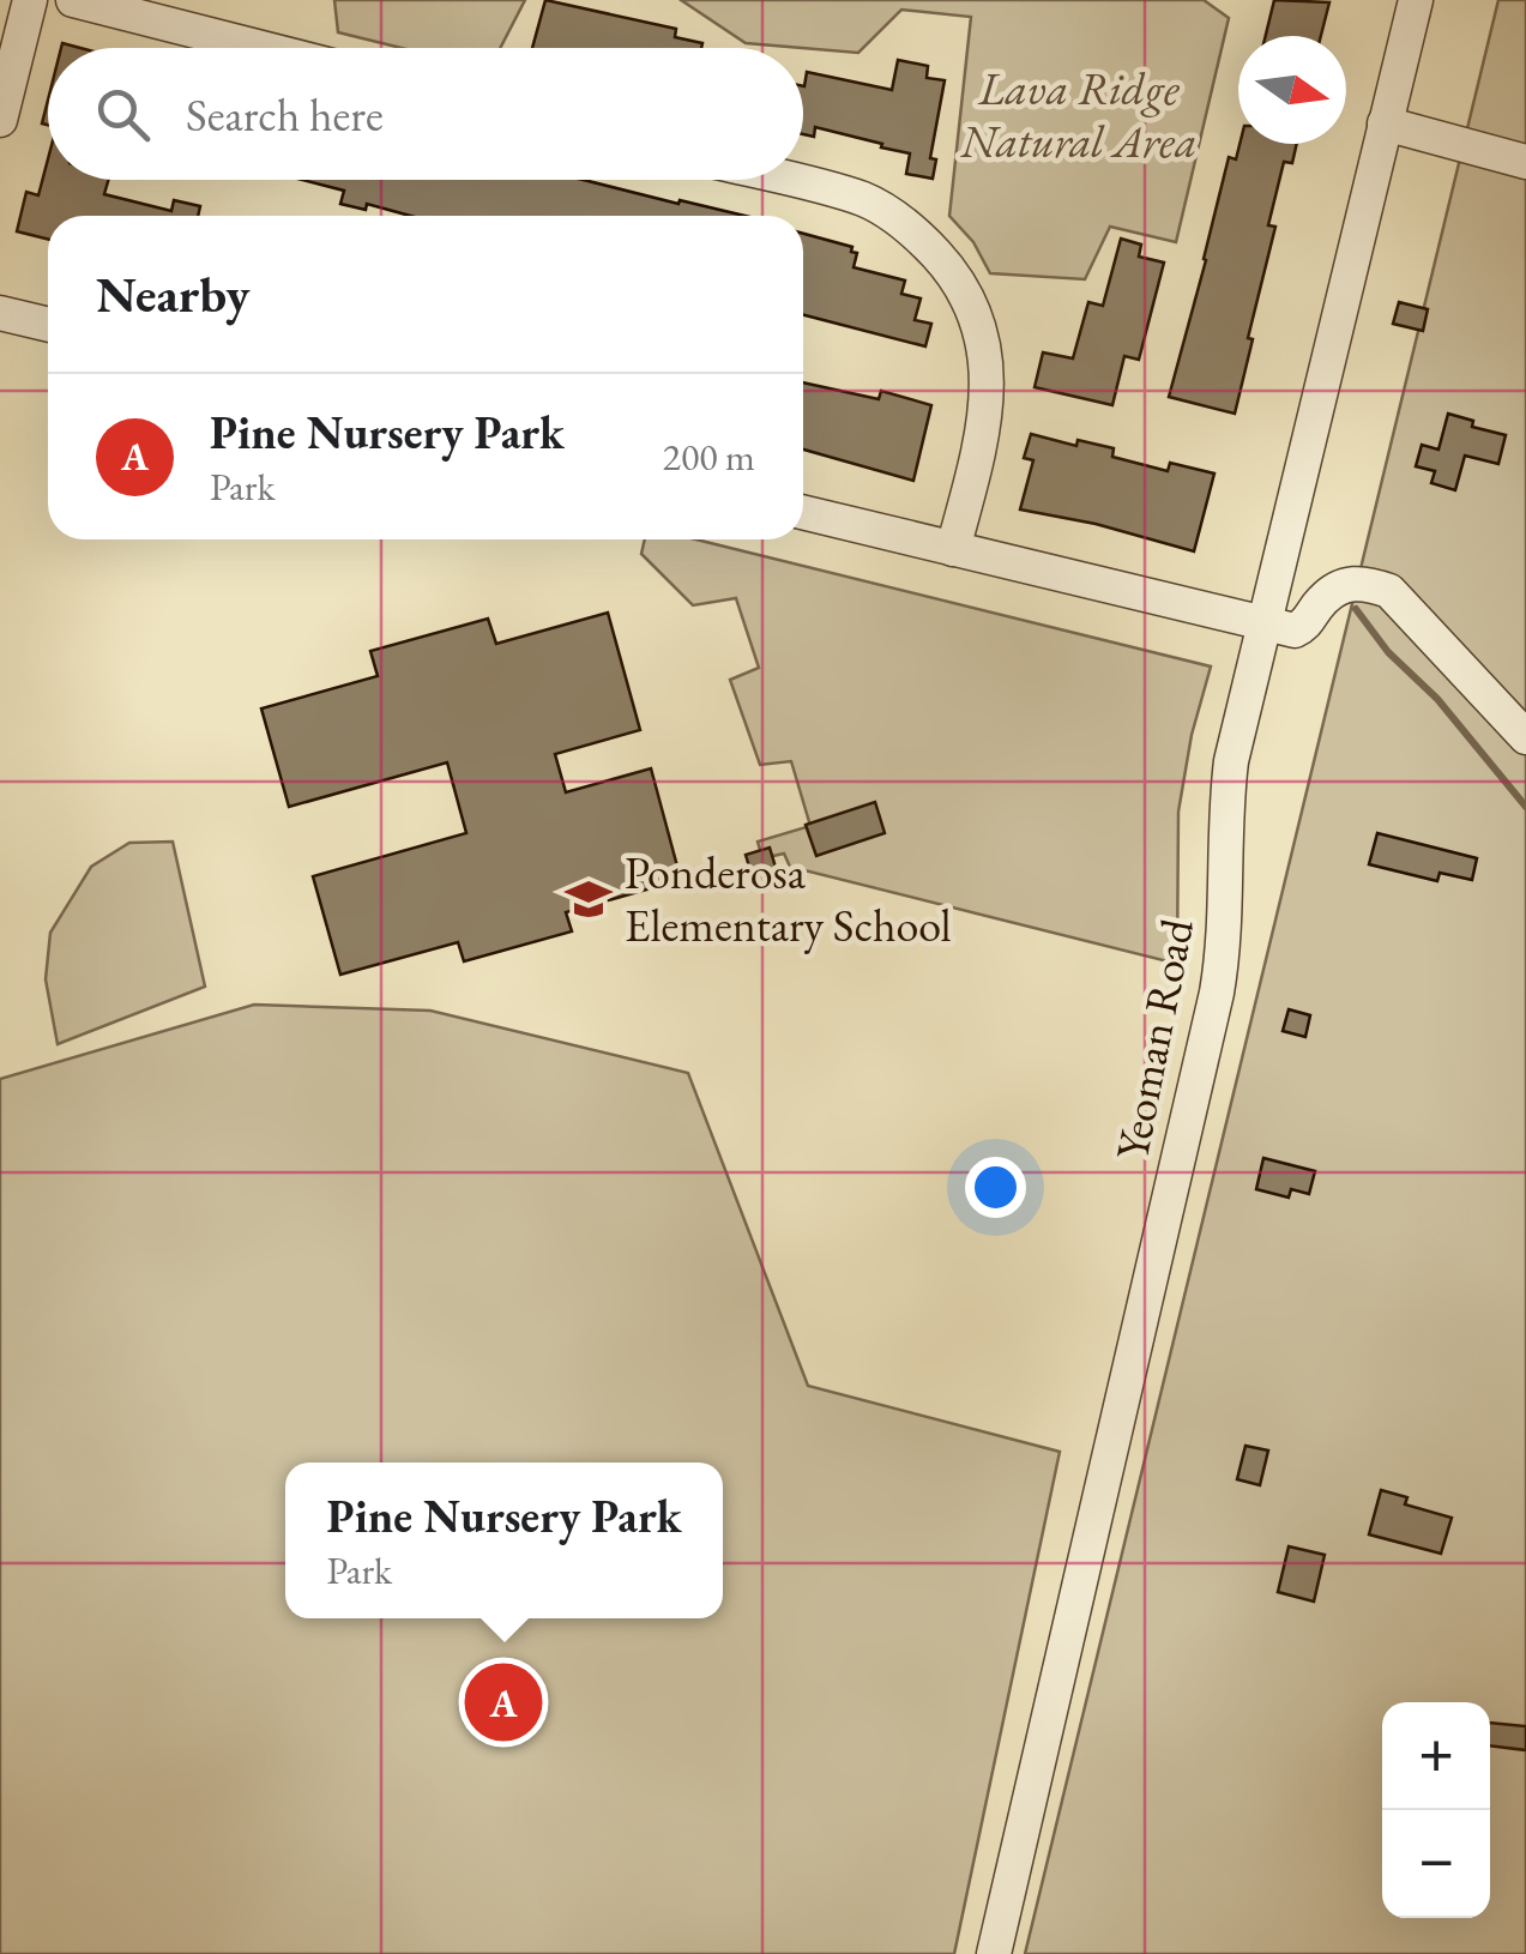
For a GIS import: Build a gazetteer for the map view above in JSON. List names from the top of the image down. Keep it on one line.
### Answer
{"streets":{"street":["Yeoman Road"]},"parks":["Lava Ridge Natural Area"],"places":{"school or university":["Ponderosa Elementary School"]},"north":"right","page":{"search":"Search here","heading":"Nearby","list":[{"mark":"A","name":"Pine Nursery Park","note":"Park","value":"200 m"}],"popup":["Pine Nursery Park","Park"],"pins":"A","map_buttons":["+","−"]}}
